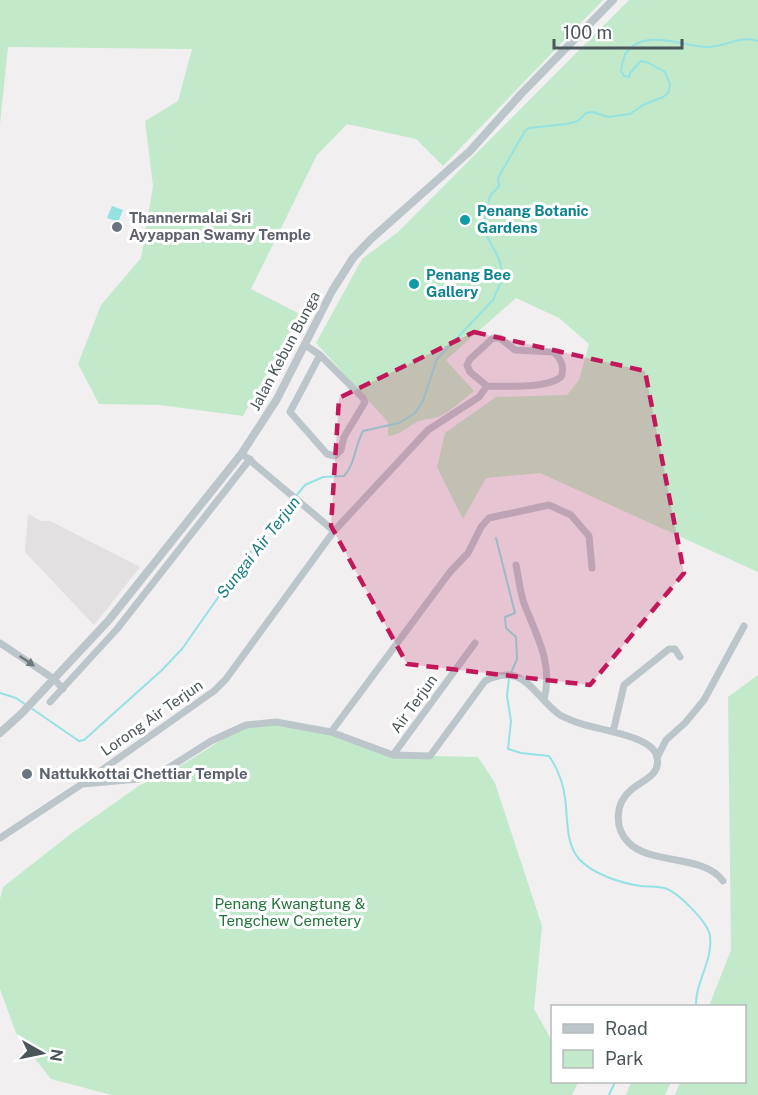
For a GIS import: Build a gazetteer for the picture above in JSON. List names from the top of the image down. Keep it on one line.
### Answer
{"streets":{"street":["Jalan Kebun Bunga","Air Terjun","Lorong Air Terjun"]},"crossings":[["Air Terjun","Lorong Air Terjun"]],"water":["Sungai Air Terjun"],"parks":["Penang Kwangtung & Tengchew Cemetery"],"places":["Penang Botanic Gardens","Thannermalai Sri Ayyappan Swamy Temple","Penang Bee Gallery","Nattukkottai Chettiar Temple"],"legend":["Road","Park"],"scale_bar":"100 m","north":"right"}
